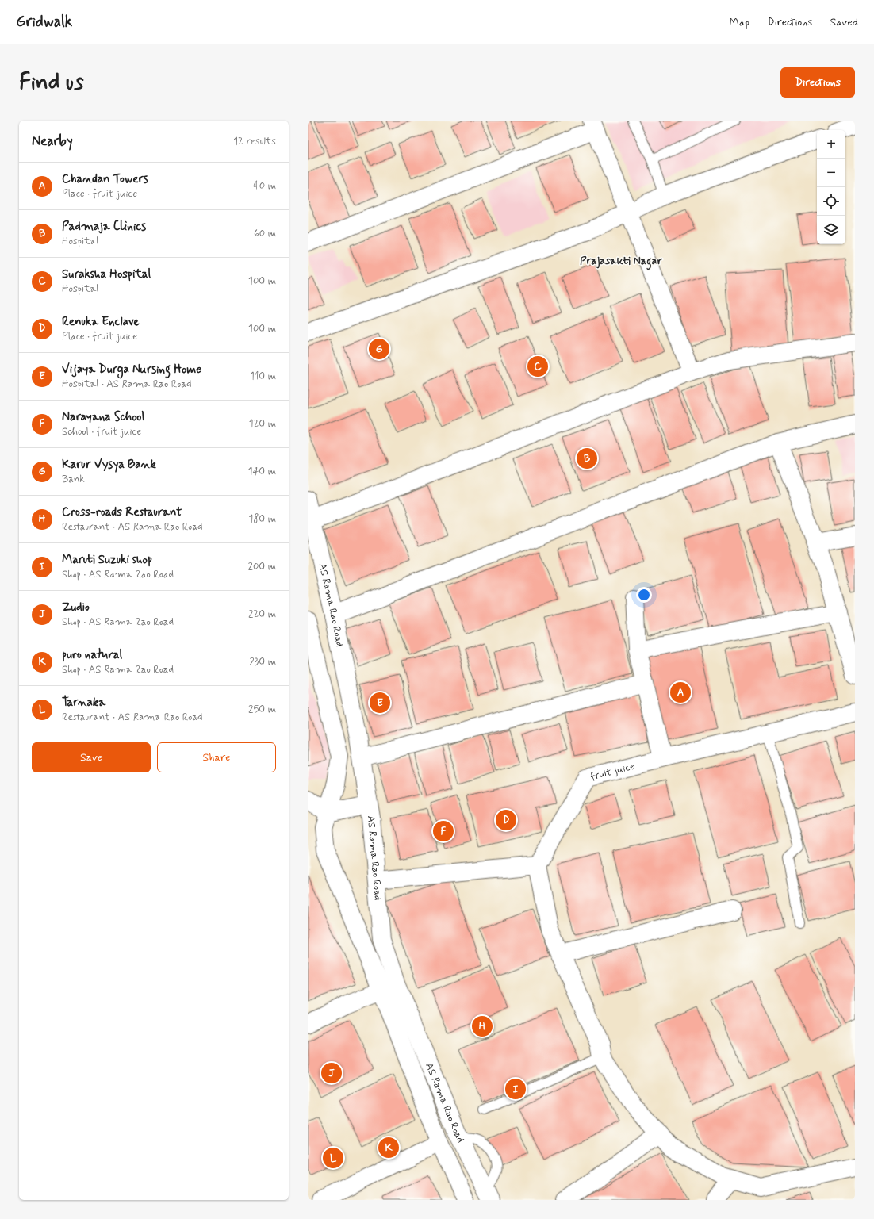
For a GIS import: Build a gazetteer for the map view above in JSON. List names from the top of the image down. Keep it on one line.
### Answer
{"streets":{"street":["AS Rama Rao Road","fruit juice"]},"districts":["Prajasakti Nagar"],"page":{"header":"Gridwalk","nav":["Map","Directions","Saved"],"buttons":["Directions",["Save","Share"]],"title":"Find us","heading":["Nearby","12 results"],"map_buttons":["+","−"],"list":[{"mark":"A","name":"Chandan Towers","note":"Place · fruit juice","value":"40 m"},{"mark":"B","name":"Padmaja Clinics","note":"Hospital","value":"60 m"},{"mark":"C","name":"Suraksha Hospital","note":"Hospital","value":"100 m"},{"mark":"D","name":"Renuka Enclave","note":"Place · fruit juice","value":"100 m"},{"mark":"E","name":"Vijaya Durga Nursing Home","note":"Hospital · AS Rama Rao Road","value":"110 m"},{"mark":"F","name":"Narayana School","note":"School · fruit juice","value":"120 m"},{"mark":"G","name":"Karur Vysya Bank","note":"Bank","value":"140 m"},{"mark":"H","name":"Cross-roads Restaurant","note":"Restaurant · AS Rama Rao Road","value":"180 m"},{"mark":"I","name":"Maruti Suzuki shop","note":"Shop · AS Rama Rao Road","value":"200 m"},{"mark":"J","name":"Zudio","note":"Shop · AS Rama Rao Road","value":"220 m"},{"mark":"K","name":"puro natural","note":"Shop · AS Rama Rao Road","value":"230 m"},{"mark":"L","name":"Tarnaka","note":"Restaurant · AS Rama Rao Road","value":"250 m"}],"pins":["G","C","B","A","E","D","F","H","J","I","K","L"]}}
